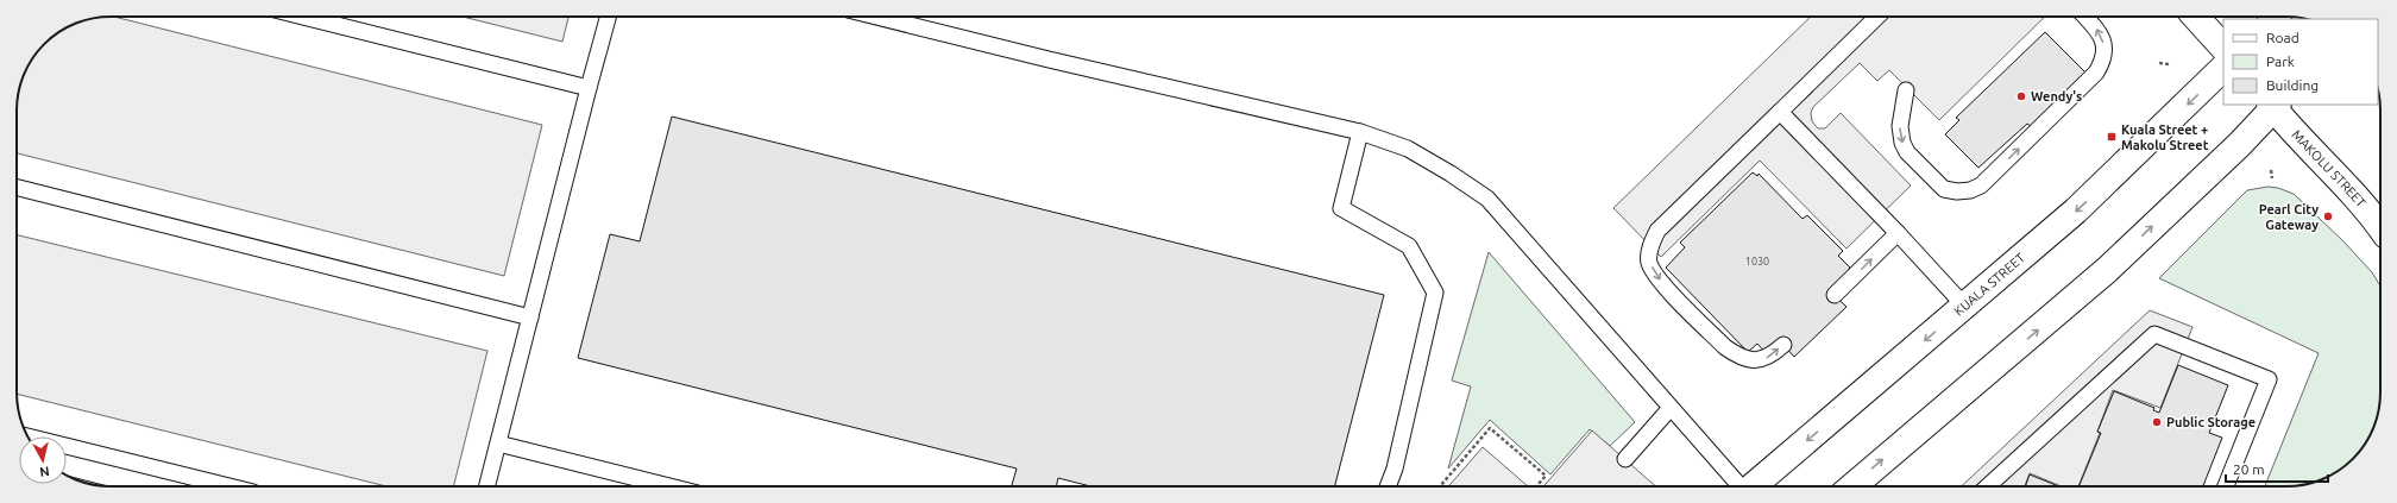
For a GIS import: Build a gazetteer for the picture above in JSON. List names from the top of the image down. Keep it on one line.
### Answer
{"streets":{"main road":["MAKOLU STREET","KUALA STREET"]},"places":{"other":["Wendy's","Pearl City Gateway","Public Storage"],"transit":["Kuala Street + Makolu Street"]},"house_numbers":["1030"],"legend":["Road","Park","Building"],"scale_bar":"20 m","north":"bottom"}
